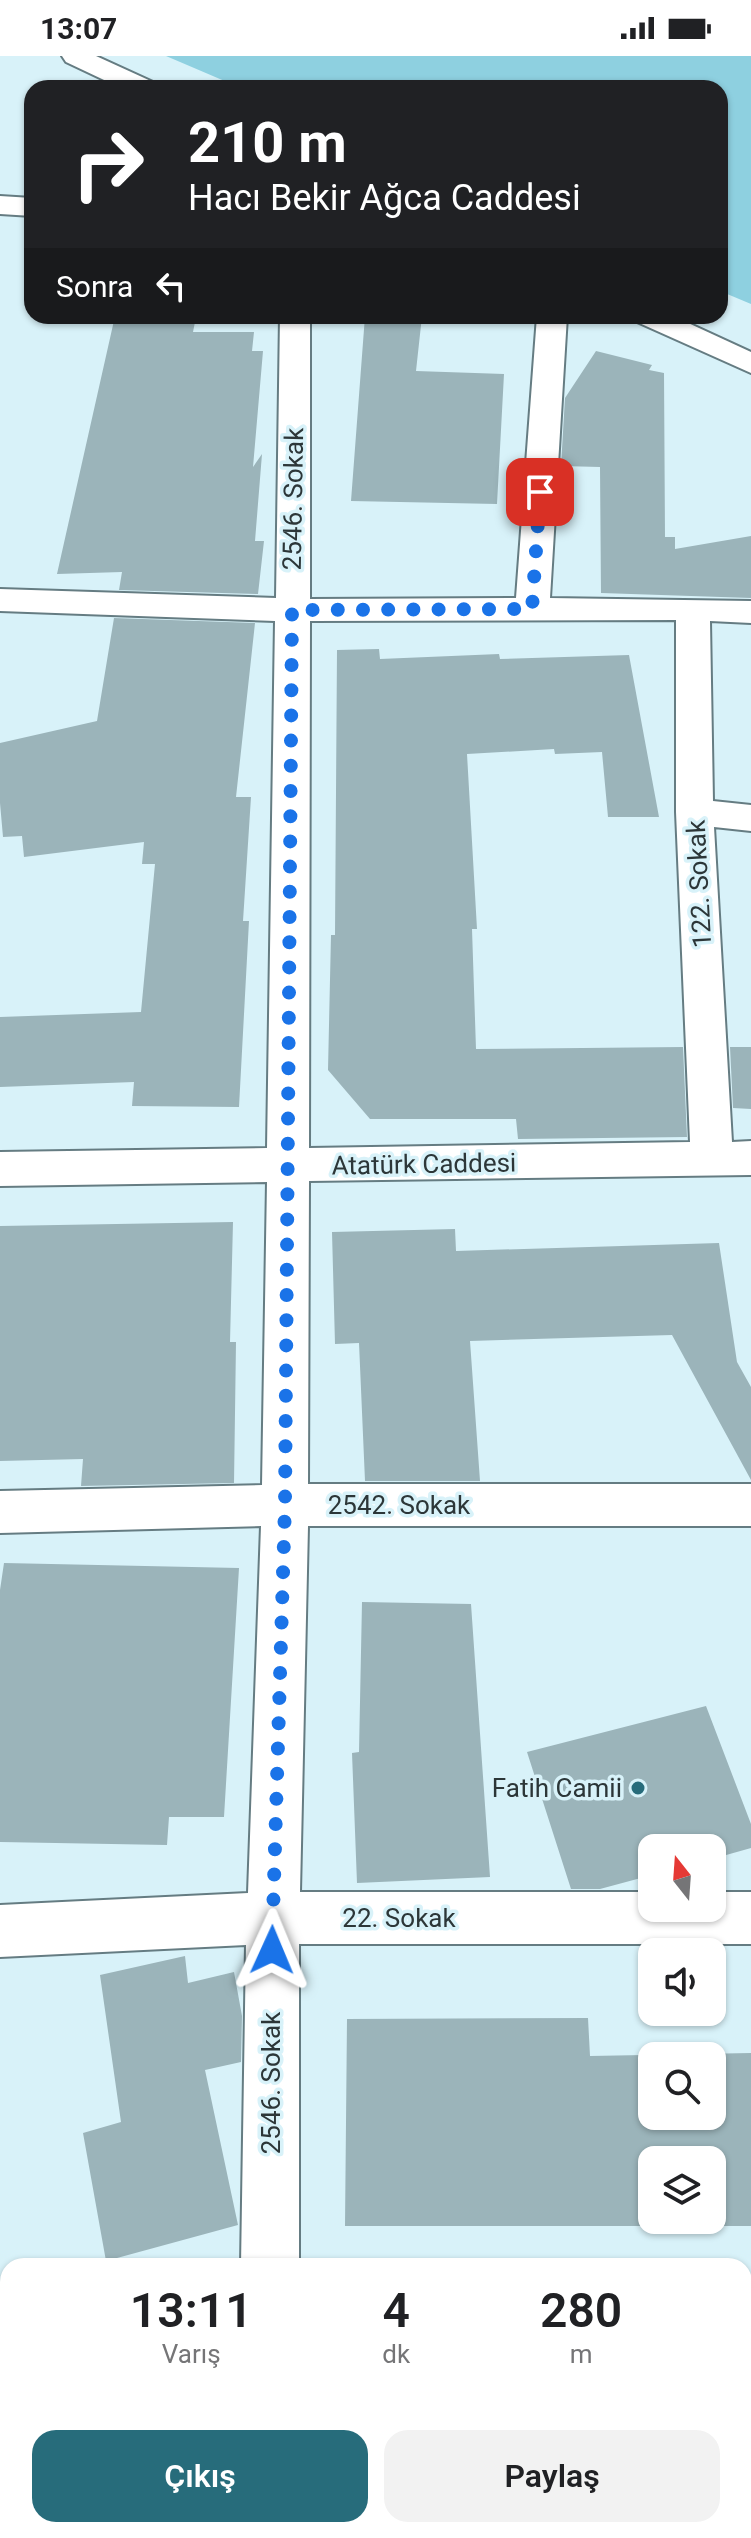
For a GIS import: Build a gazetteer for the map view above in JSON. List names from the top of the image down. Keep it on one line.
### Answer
{"streets":{"street":["2546. Sokak","122. Sokak","Atatürk Caddesi","2542. Sokak","22. Sokak"]},"crossings":[["2546. Sokak","Atatürk Caddesi"],["2546. Sokak","2542. Sokak"],["2546. Sokak","22. Sokak"],["122. Sokak","Atatürk Caddesi"]],"places":["Fatih Camii"],"north":"top","page":{"status":"13:07","turn":["210 m","Hacı Bekir Ağca Caddesi"],"then":"Sonra","eta":["13:11","Varış","4","dk","280","m"],"buttons":["Çıkış","Paylaş"]}}
